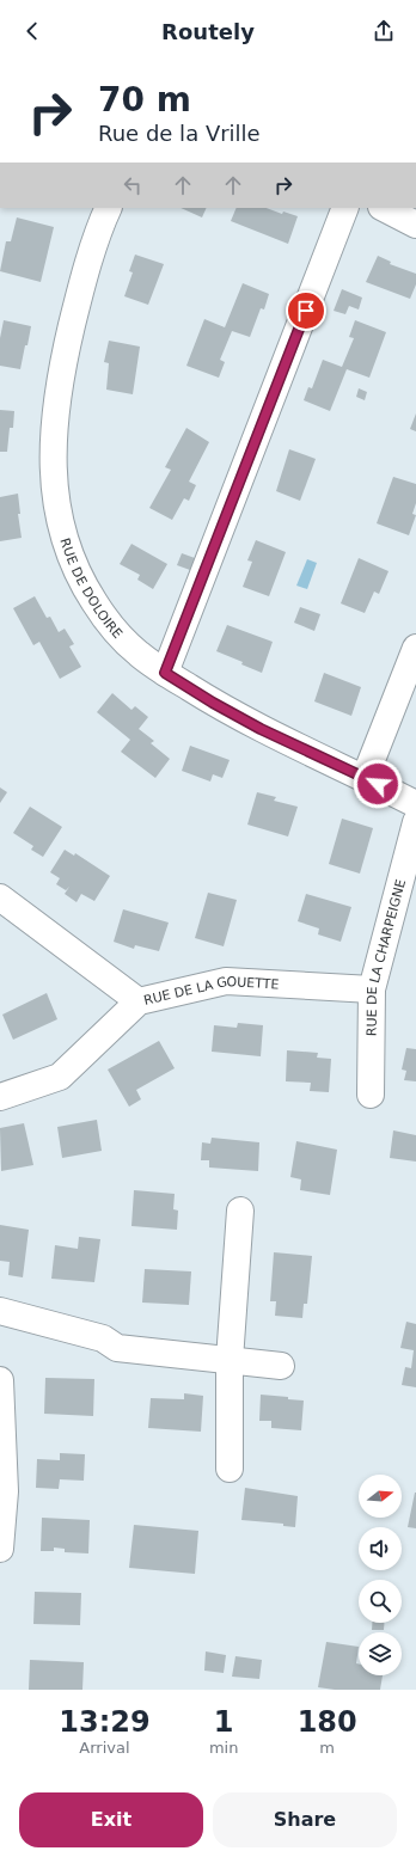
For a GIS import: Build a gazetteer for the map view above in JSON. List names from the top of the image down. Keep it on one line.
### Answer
{"streets":{"street":["RUE DE DOLOIRE","RUE DE LA CHARPEIGNE","RUE DE LA GOUETTE"]},"crossings":[["RUE DE LA CHARPEIGNE","RUE DE LA GOUETTE"]],"north":"right","page":{"header":"Routely","turn":["70 m","Rue de la Vrille"],"eta":["13:29","Arrival","1","min","180","m"],"buttons":["Exit","Share"]}}
